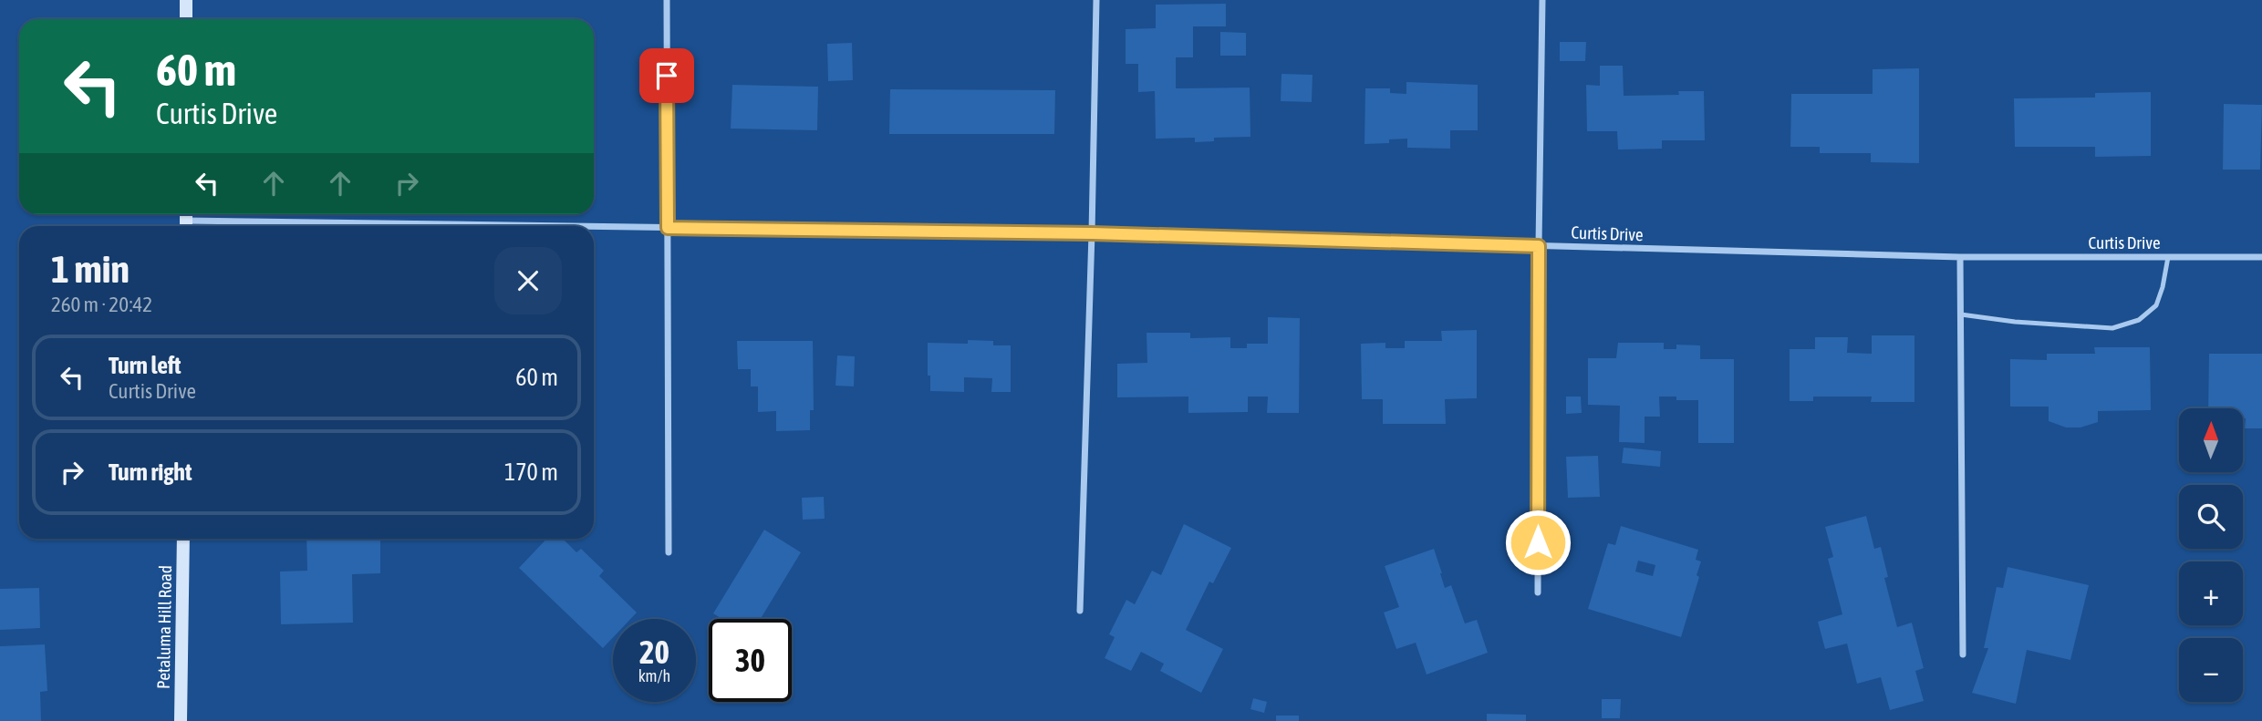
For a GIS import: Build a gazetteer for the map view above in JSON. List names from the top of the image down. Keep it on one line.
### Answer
{"streets":{"main road":["Petaluma Hill Road"],"street":["Curtis Drive"]},"north":"top","page":{"turn":["60 m","Curtis Drive"],"heading":["1 min","260 m · 20:42"],"list":[{"name":"Turn left","note":"Curtis Drive","value":"60 m"},{"name":"Turn right","value":"170 m"}],"map_buttons":["+","−"],"speed":"20 km/h","limit":"30"}}
